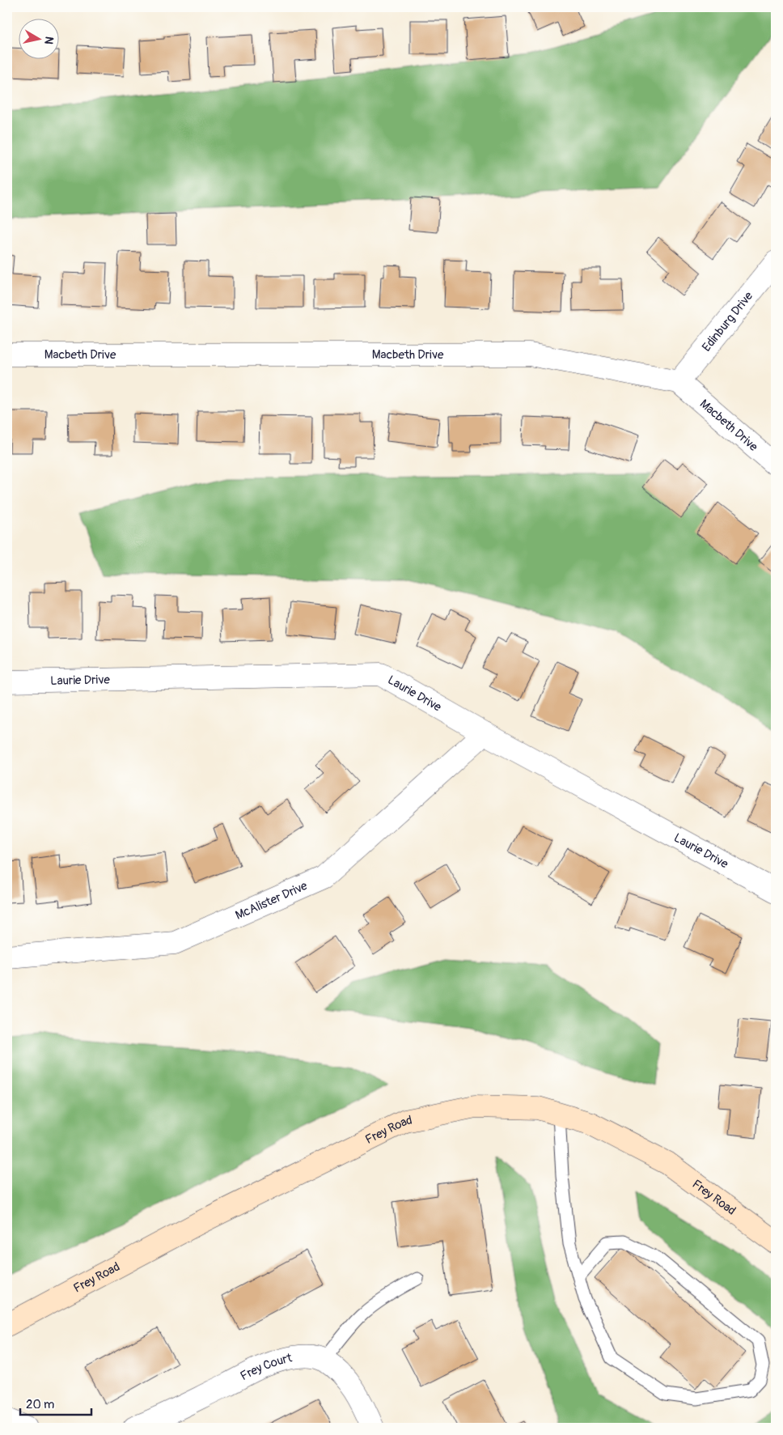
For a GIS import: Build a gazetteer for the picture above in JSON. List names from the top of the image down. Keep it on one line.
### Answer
{"streets":{"street":["Edinburg Drive","Macbeth Drive","Laurie Drive","McAlister Drive","Frey Road","Frey Court"]},"crossings":[["Edinburg Drive","Macbeth Drive"],["Laurie Drive","McAlister Drive"]],"scale_bar":"20 m","north":"right"}
